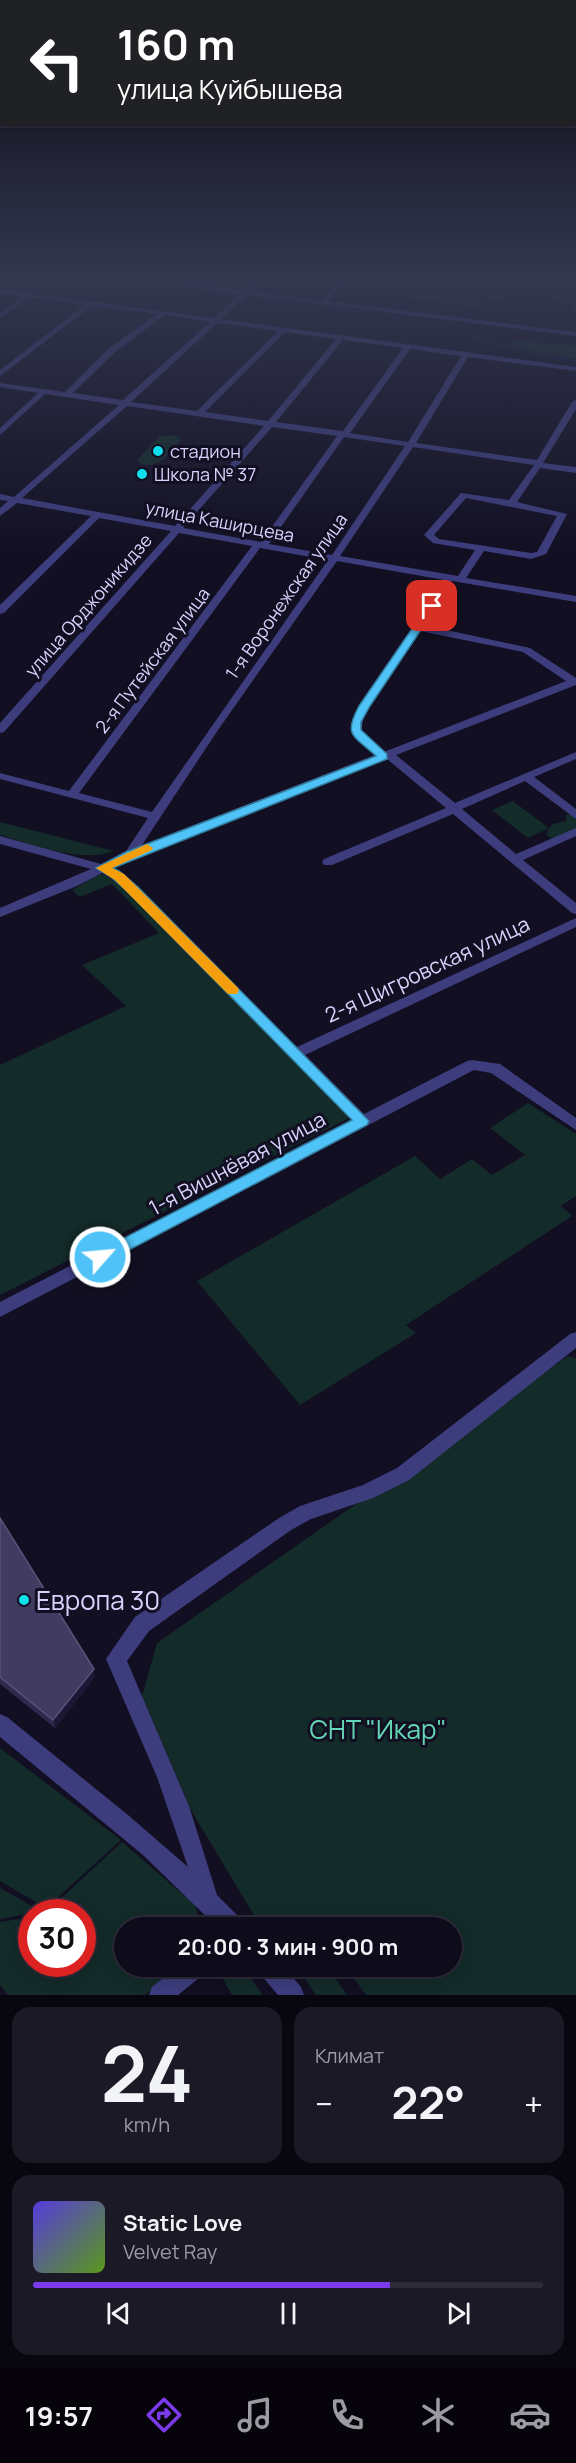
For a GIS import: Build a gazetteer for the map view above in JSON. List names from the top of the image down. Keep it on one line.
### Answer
{"streets":{"street":["улица Каширцева","1-я Воронежская улица","улица Орджоникидзе","2-я Путейская улица","2-я Щигровская улица","1-я Вишнёвая улица"]},"crossings":[["улица Каширцева","1-я Воронежская улица"],["улица Каширцева","улица Орджоникидзе"],["улица Каширцева","2-я Путейская улица"]],"parks":["СНТ \"Икар\""],"places":["стадион","Школа № 37","Европа 30"],"page":{"turn":["160 m","улица Куйбышева"],"limit":"30","trip":"20:00 · 3 мин · 900 m","tile":[["24","km/h"],"Климат"],"heat":["−","22°","+"],"song":["Static Love","Velvet Ray"],"tabs":"19:57"}}
